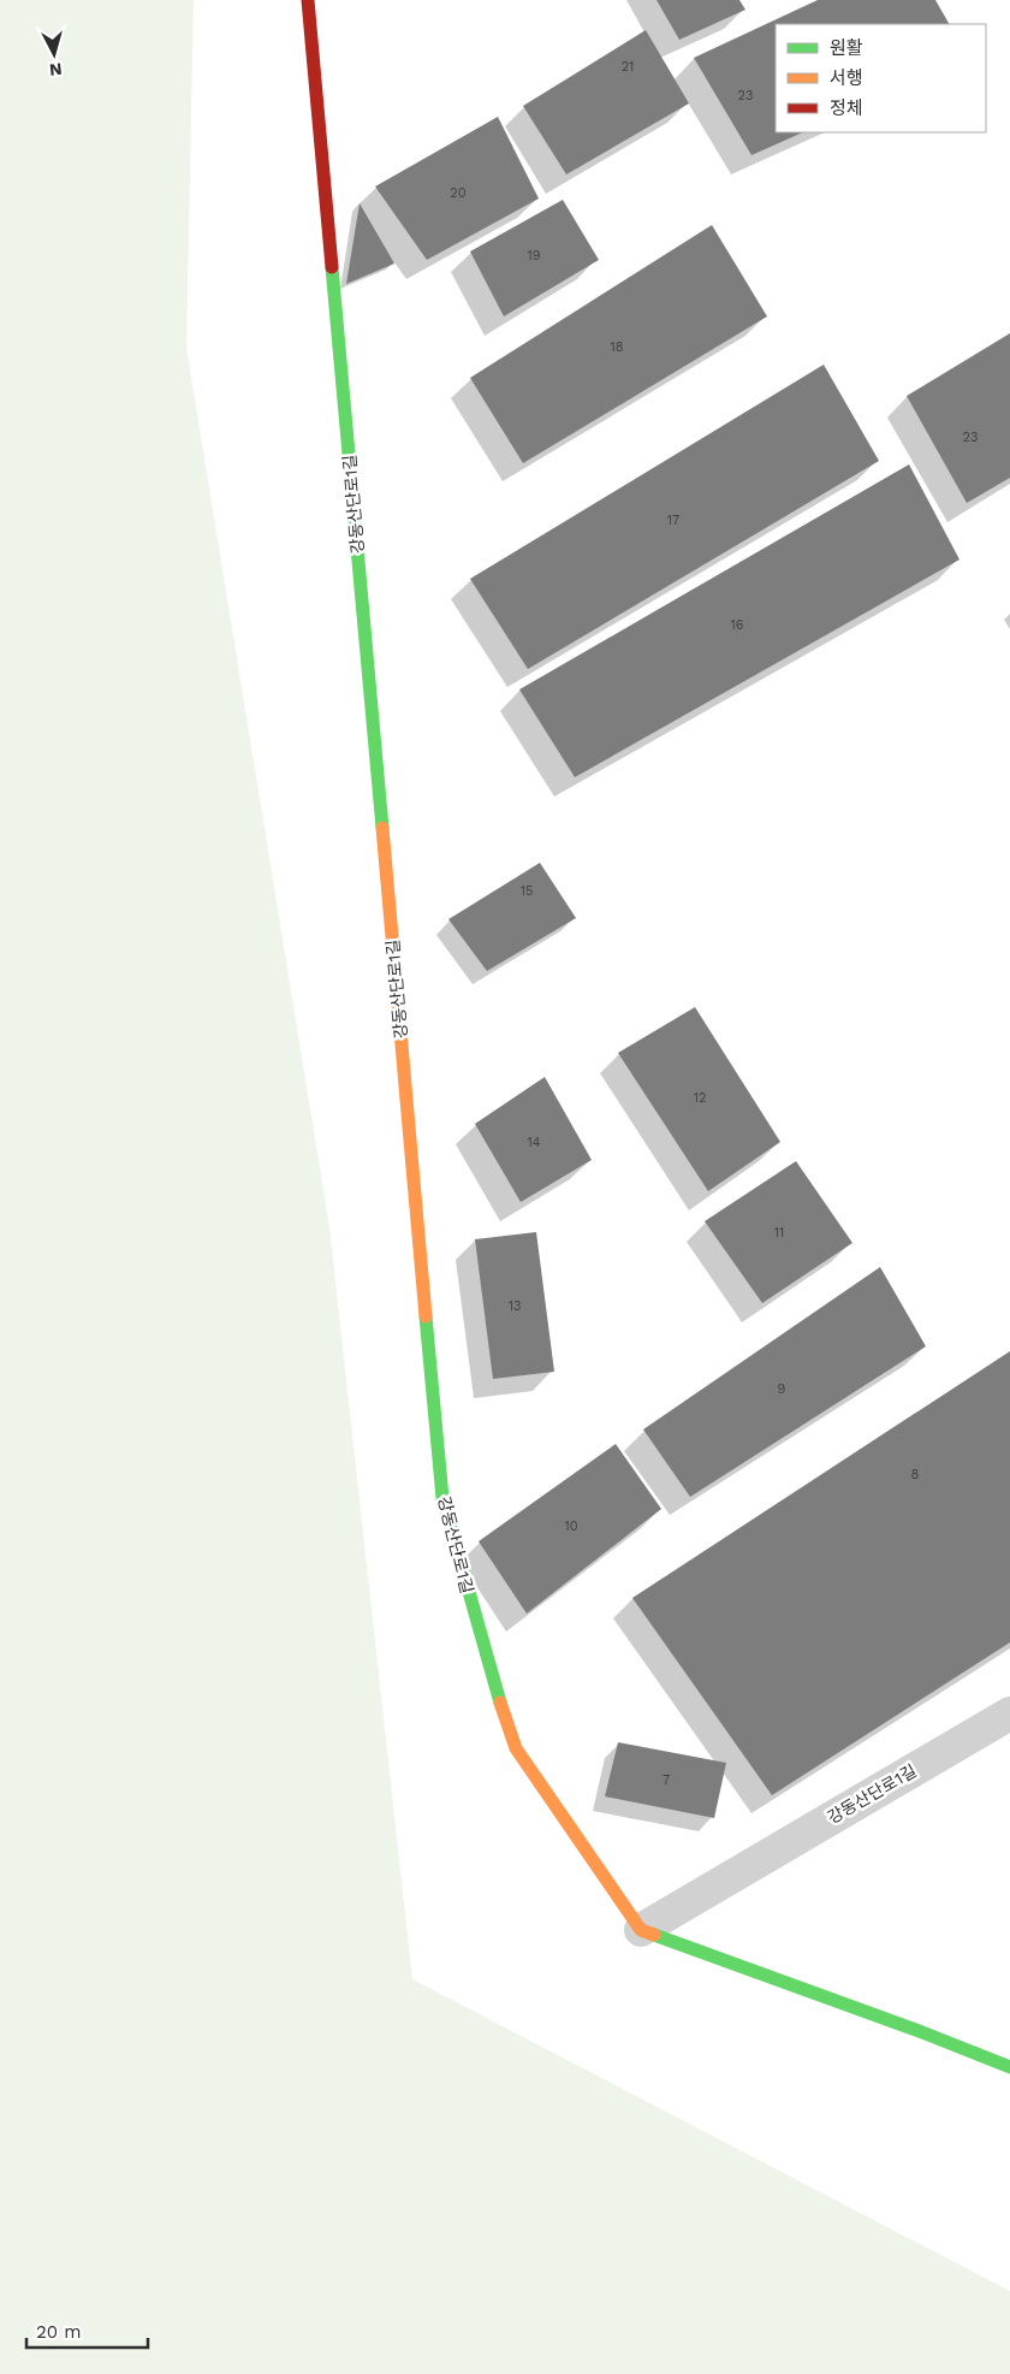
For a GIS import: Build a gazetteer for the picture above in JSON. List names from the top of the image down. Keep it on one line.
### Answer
{"streets":{"street":["강동산단로1길"]},"house_numbers":["21","23","20","19","18","23","17","16","15","12","14","11","13","9","8","10","7"],"legend":["원활","서행","정체"],"scale_bar":"20 m","north":"bottom"}
